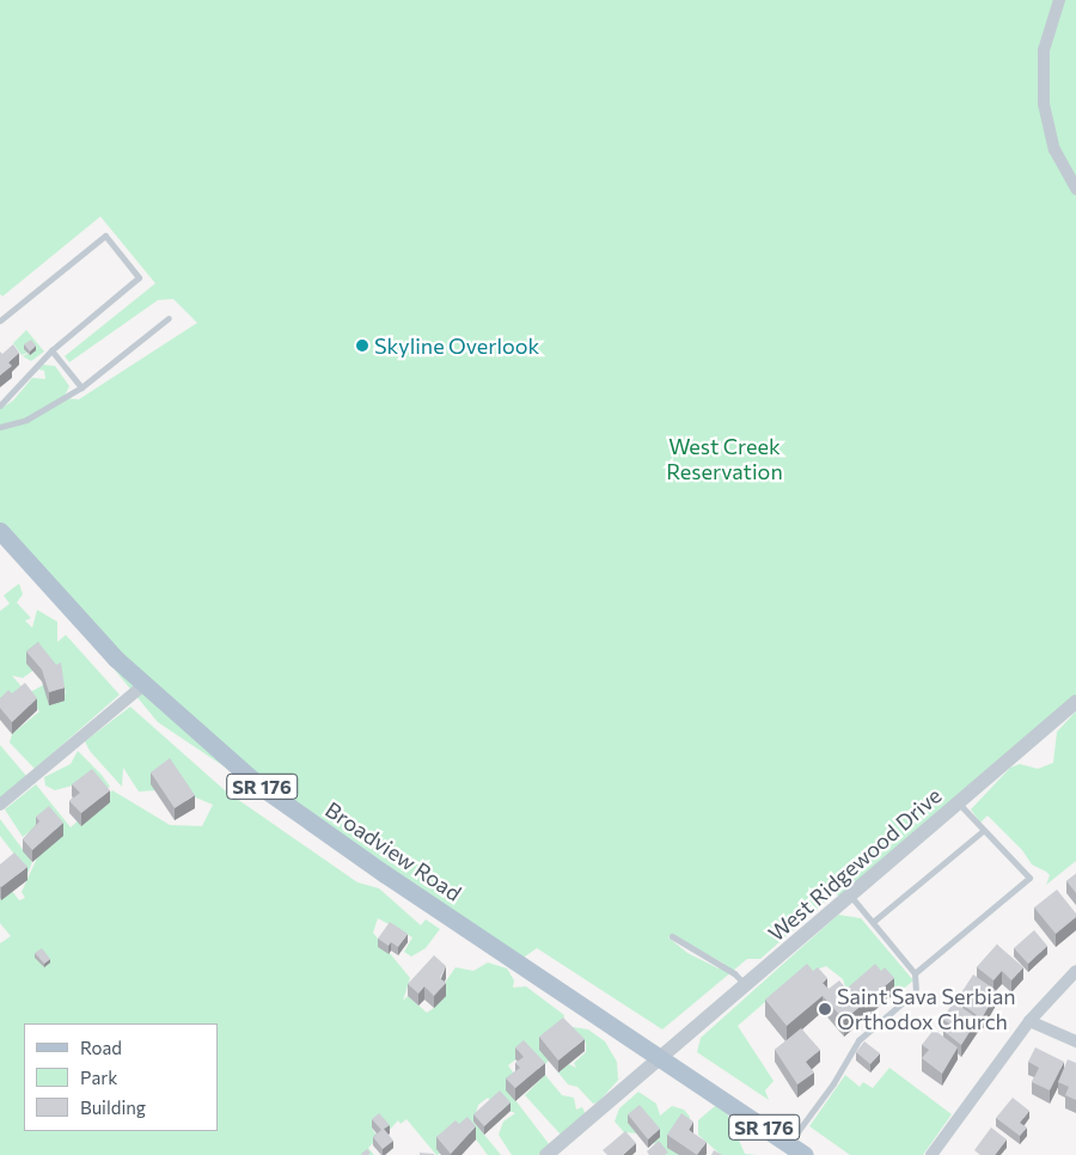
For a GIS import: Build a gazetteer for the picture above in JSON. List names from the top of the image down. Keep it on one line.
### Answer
{"streets":{"main road":["SR 176","Broadview Road"],"street":["West Ridgewood Drive"]},"crossings":[["Broadview Road","West Ridgewood Drive"]],"parks":["West Creek Reservation"],"places":["Skyline Overlook","Saint Sava Serbian Orthodox Church"],"legend":["Road","Park","Building"]}
